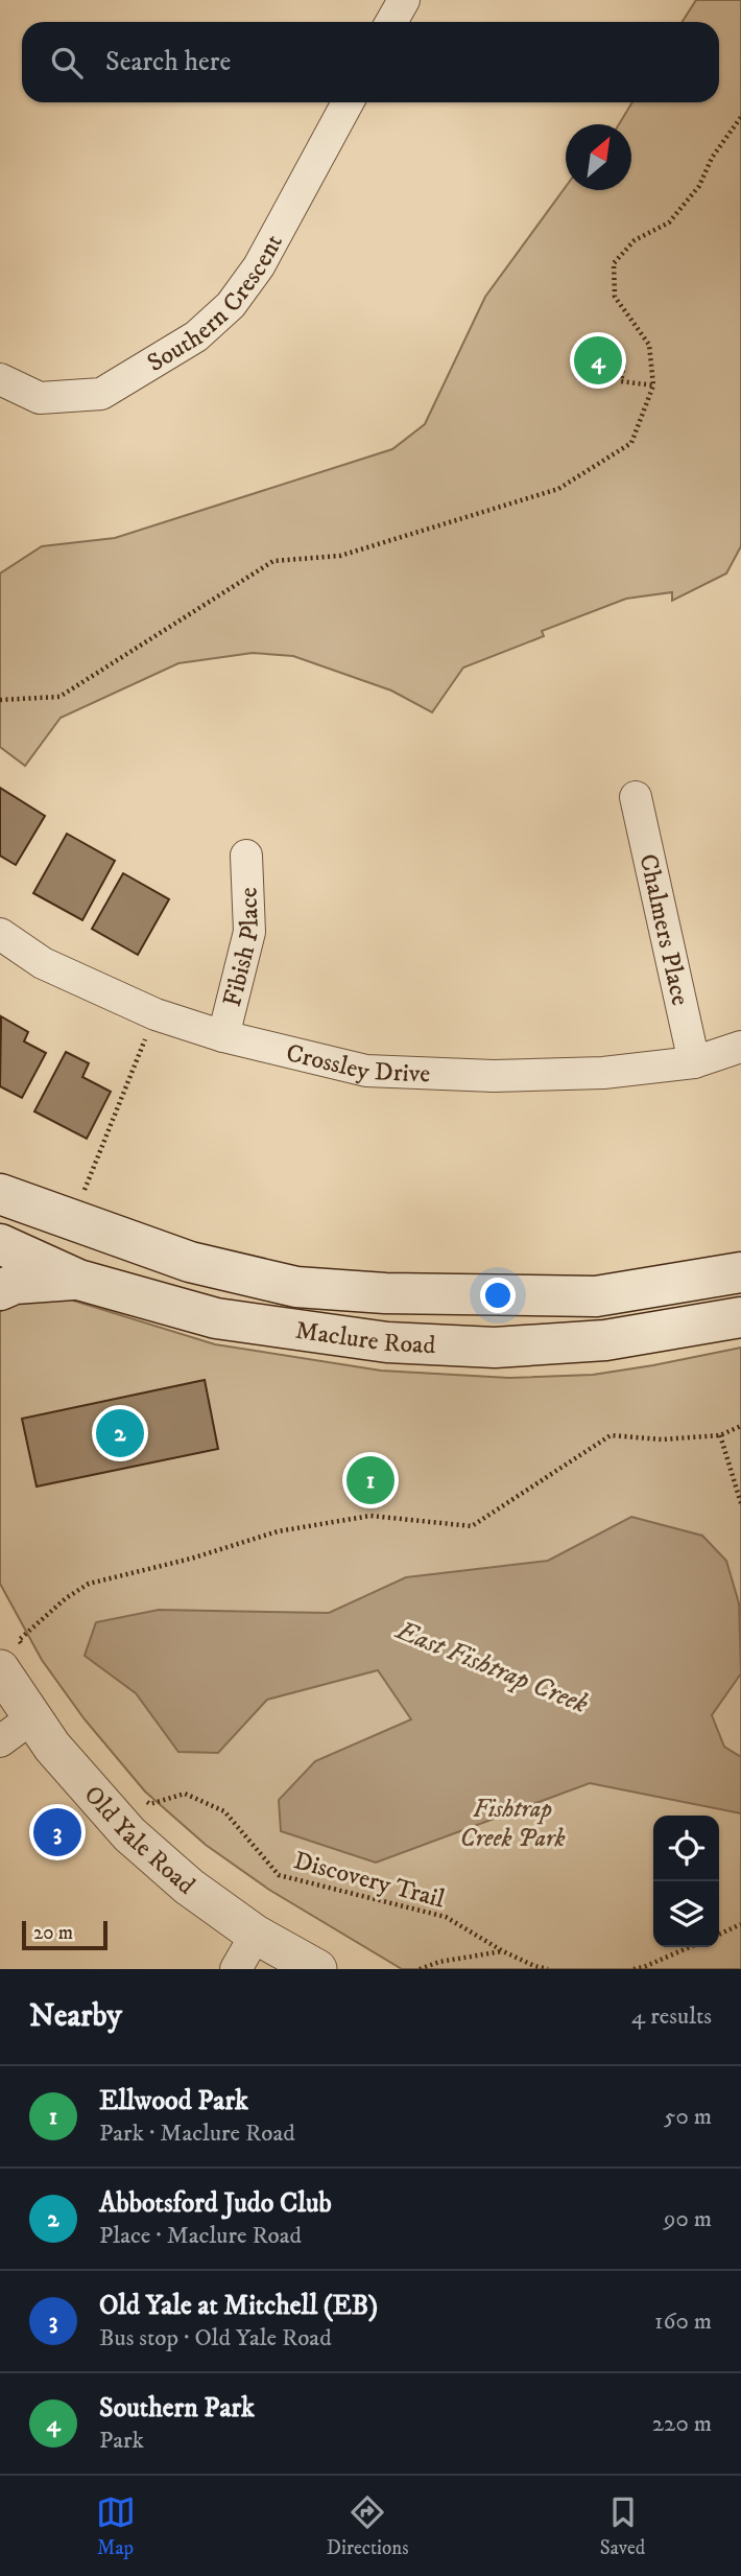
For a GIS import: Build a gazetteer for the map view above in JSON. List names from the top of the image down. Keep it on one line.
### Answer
{"streets":{"main road":["Maclure Road"],"street":["Southern Crescent","Chalmers Place","Fibish Place","Crossley Drive","Old Yale Road"],"path":["Discovery Trail"]},"crossings":[["Chalmers Place","Crossley Drive"],["Fibish Place","Crossley Drive"]],"water":["East Fishtrap Creek"],"parks":["Fishtrap Creek Park"],"scale_bar":"20 m","north":"top right","page":{"search":"Search here","pins":["4","2","1","3"],"scale":"20 m","heading":["Nearby","4 results"],"list":[{"mark":"1","name":"Ellwood Park","note":"Park · Maclure Road","value":"50 m"},{"mark":"2","name":"Abbotsford Judo Club","note":"Place · Maclure Road","value":"90 m"},{"mark":"3","name":"Old Yale at Mitchell (EB)","note":"Bus stop · Old Yale Road","value":"160 m"},{"mark":"4","name":"Southern Park","note":"Park","value":"220 m"}],"nav":["Map","Directions","Saved"]}}
